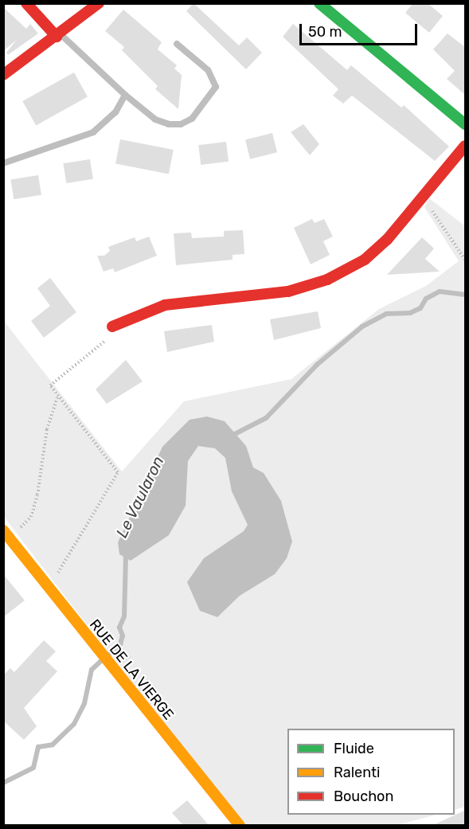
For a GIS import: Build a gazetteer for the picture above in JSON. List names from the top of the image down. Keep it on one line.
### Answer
{"streets":{"street":["RUE DE LA VIERGE"]},"water":["Le Vaularon"],"legend":["Fluide","Ralenti","Bouchon"],"scale_bar":"50 m"}
